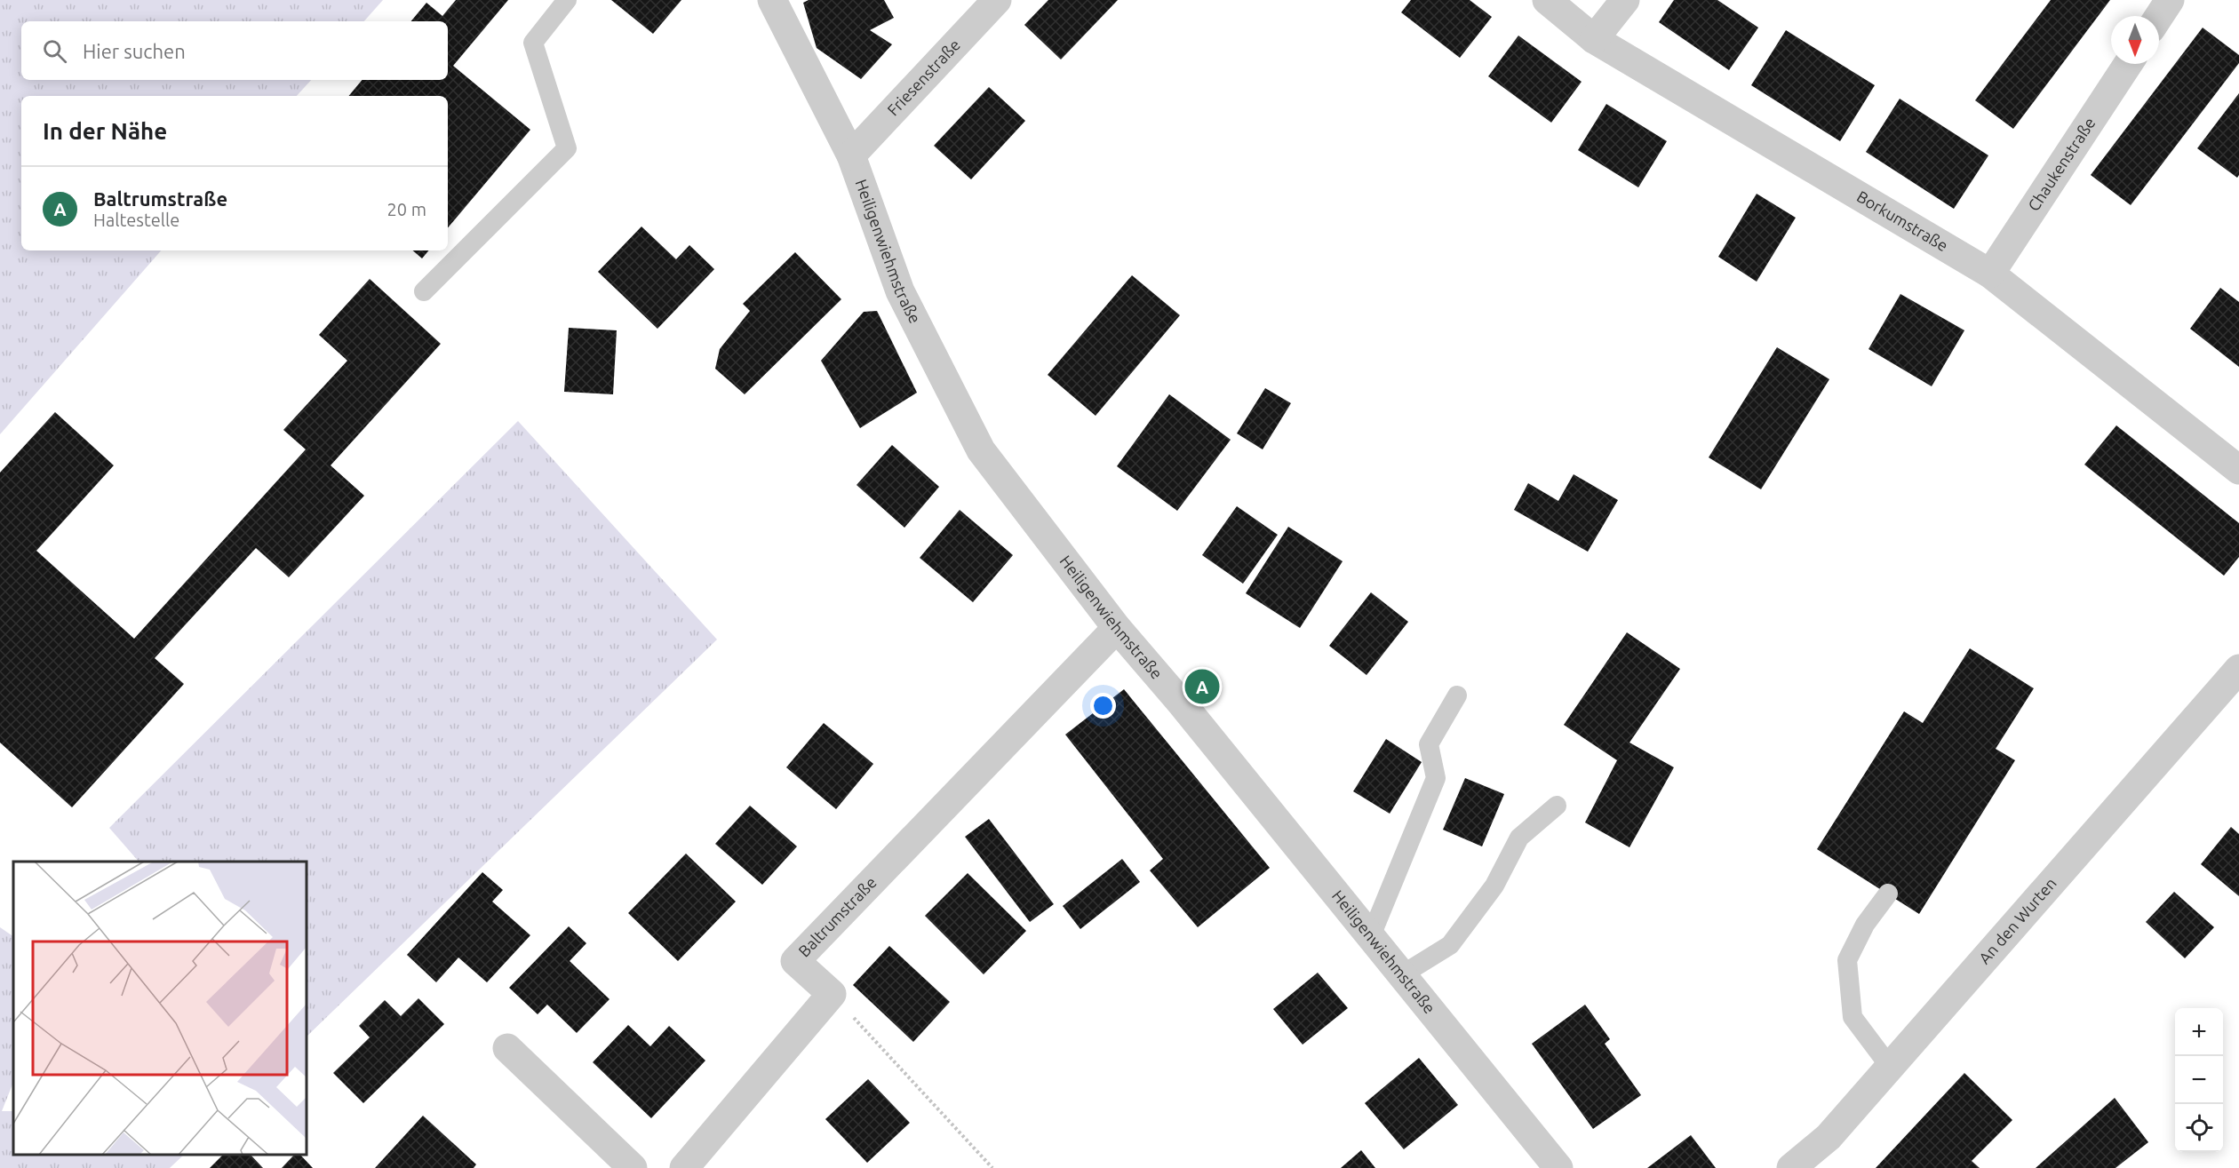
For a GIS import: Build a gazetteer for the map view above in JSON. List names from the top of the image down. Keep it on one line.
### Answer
{"streets":{"street":["Friesenstraße","Chaukenstraße","Borkumstraße","Heiligenwiehmstraße","Baltrumstraße","An den Wurten"]},"crossings":[["Friesenstraße","Heiligenwiehmstraße"],["Chaukenstraße","Borkumstraße"],["Heiligenwiehmstraße","Baltrumstraße"]],"north":"bottom","page":{"search":"Hier suchen","heading":"In der Nähe","list":[{"mark":"A","name":"Baltrumstraße","note":"Haltestelle","value":"20 m"}],"pins":"A","map_buttons":["+","−"]}}
